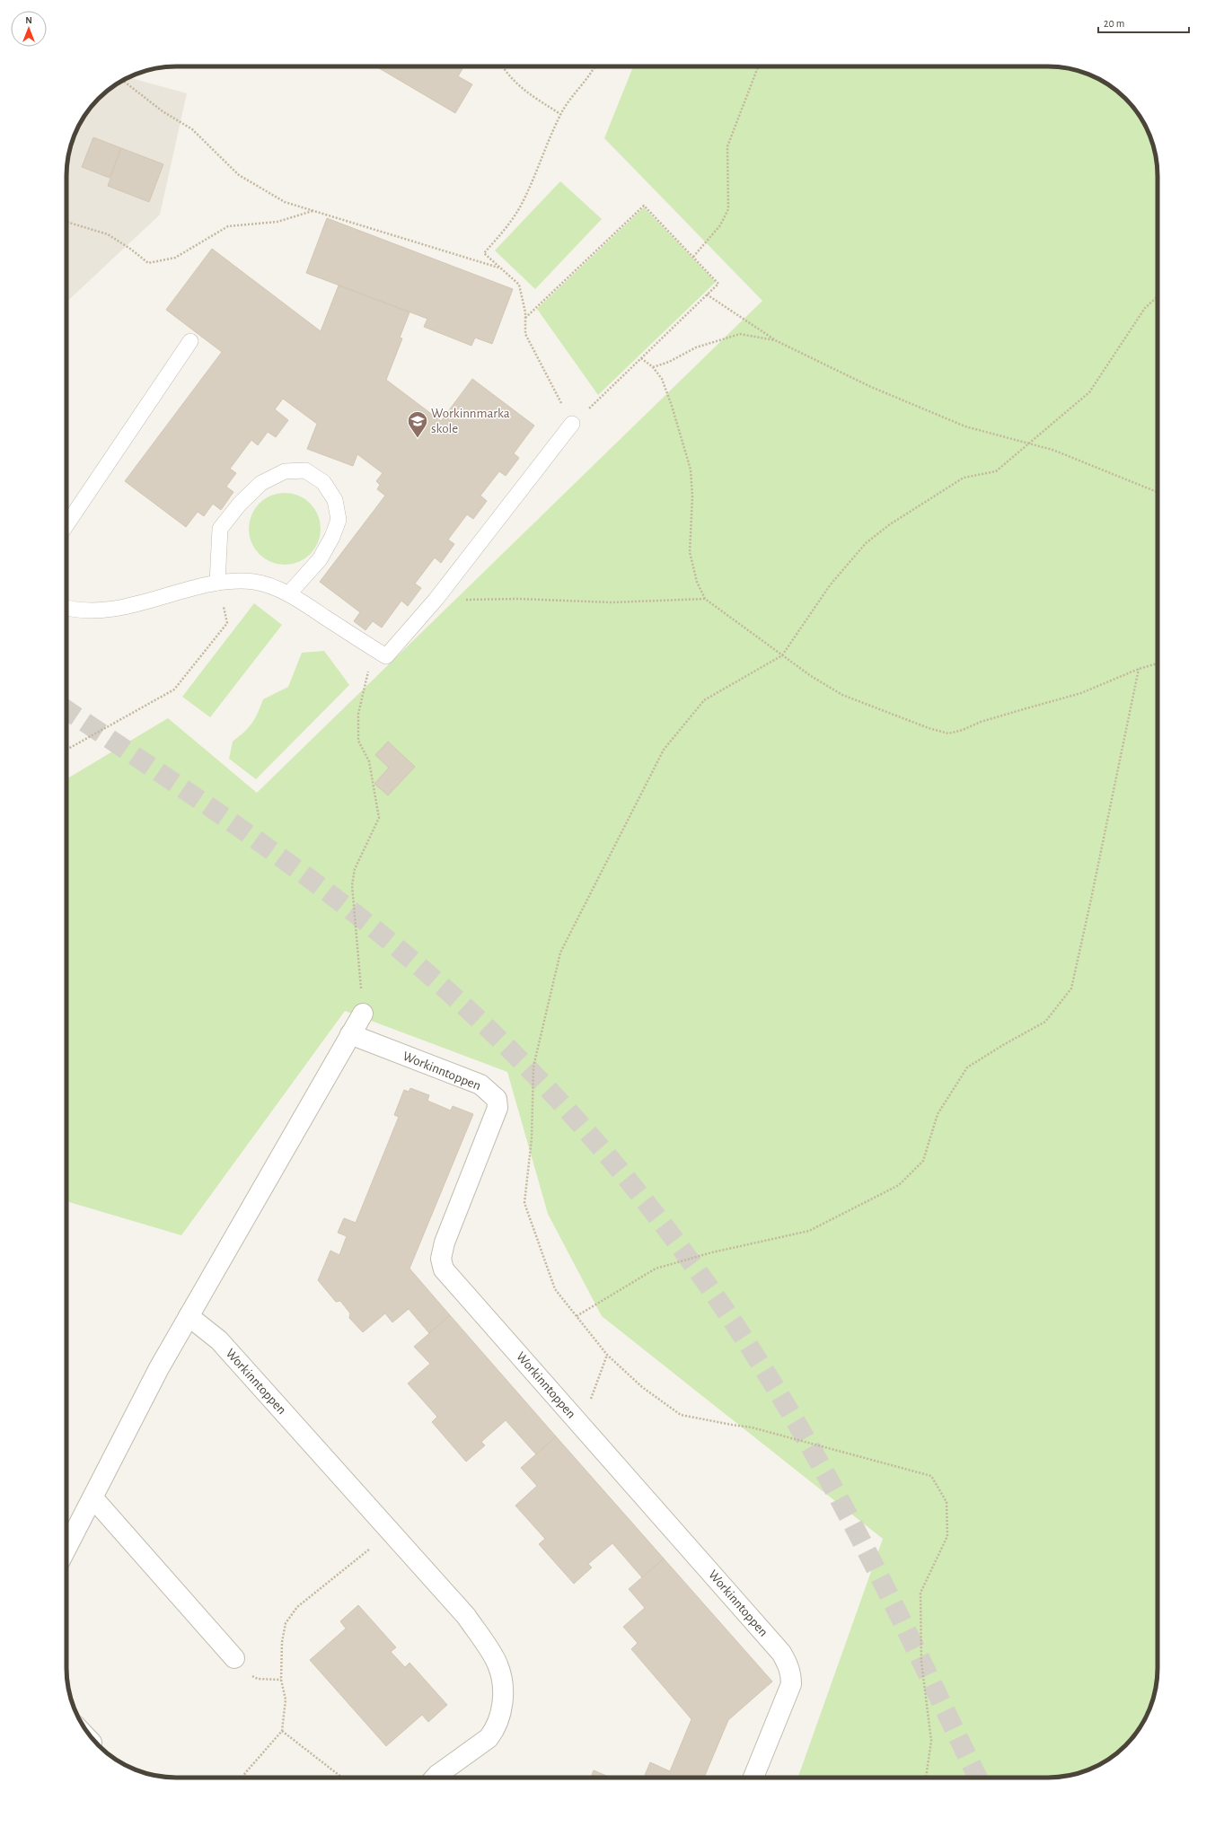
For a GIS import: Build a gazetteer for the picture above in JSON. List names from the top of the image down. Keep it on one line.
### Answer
{"streets":{"street":["Workinntoppen"]},"places":{"school or university":["Workinnmarka skole"]},"scale_bar":"20 m","north":"top"}
